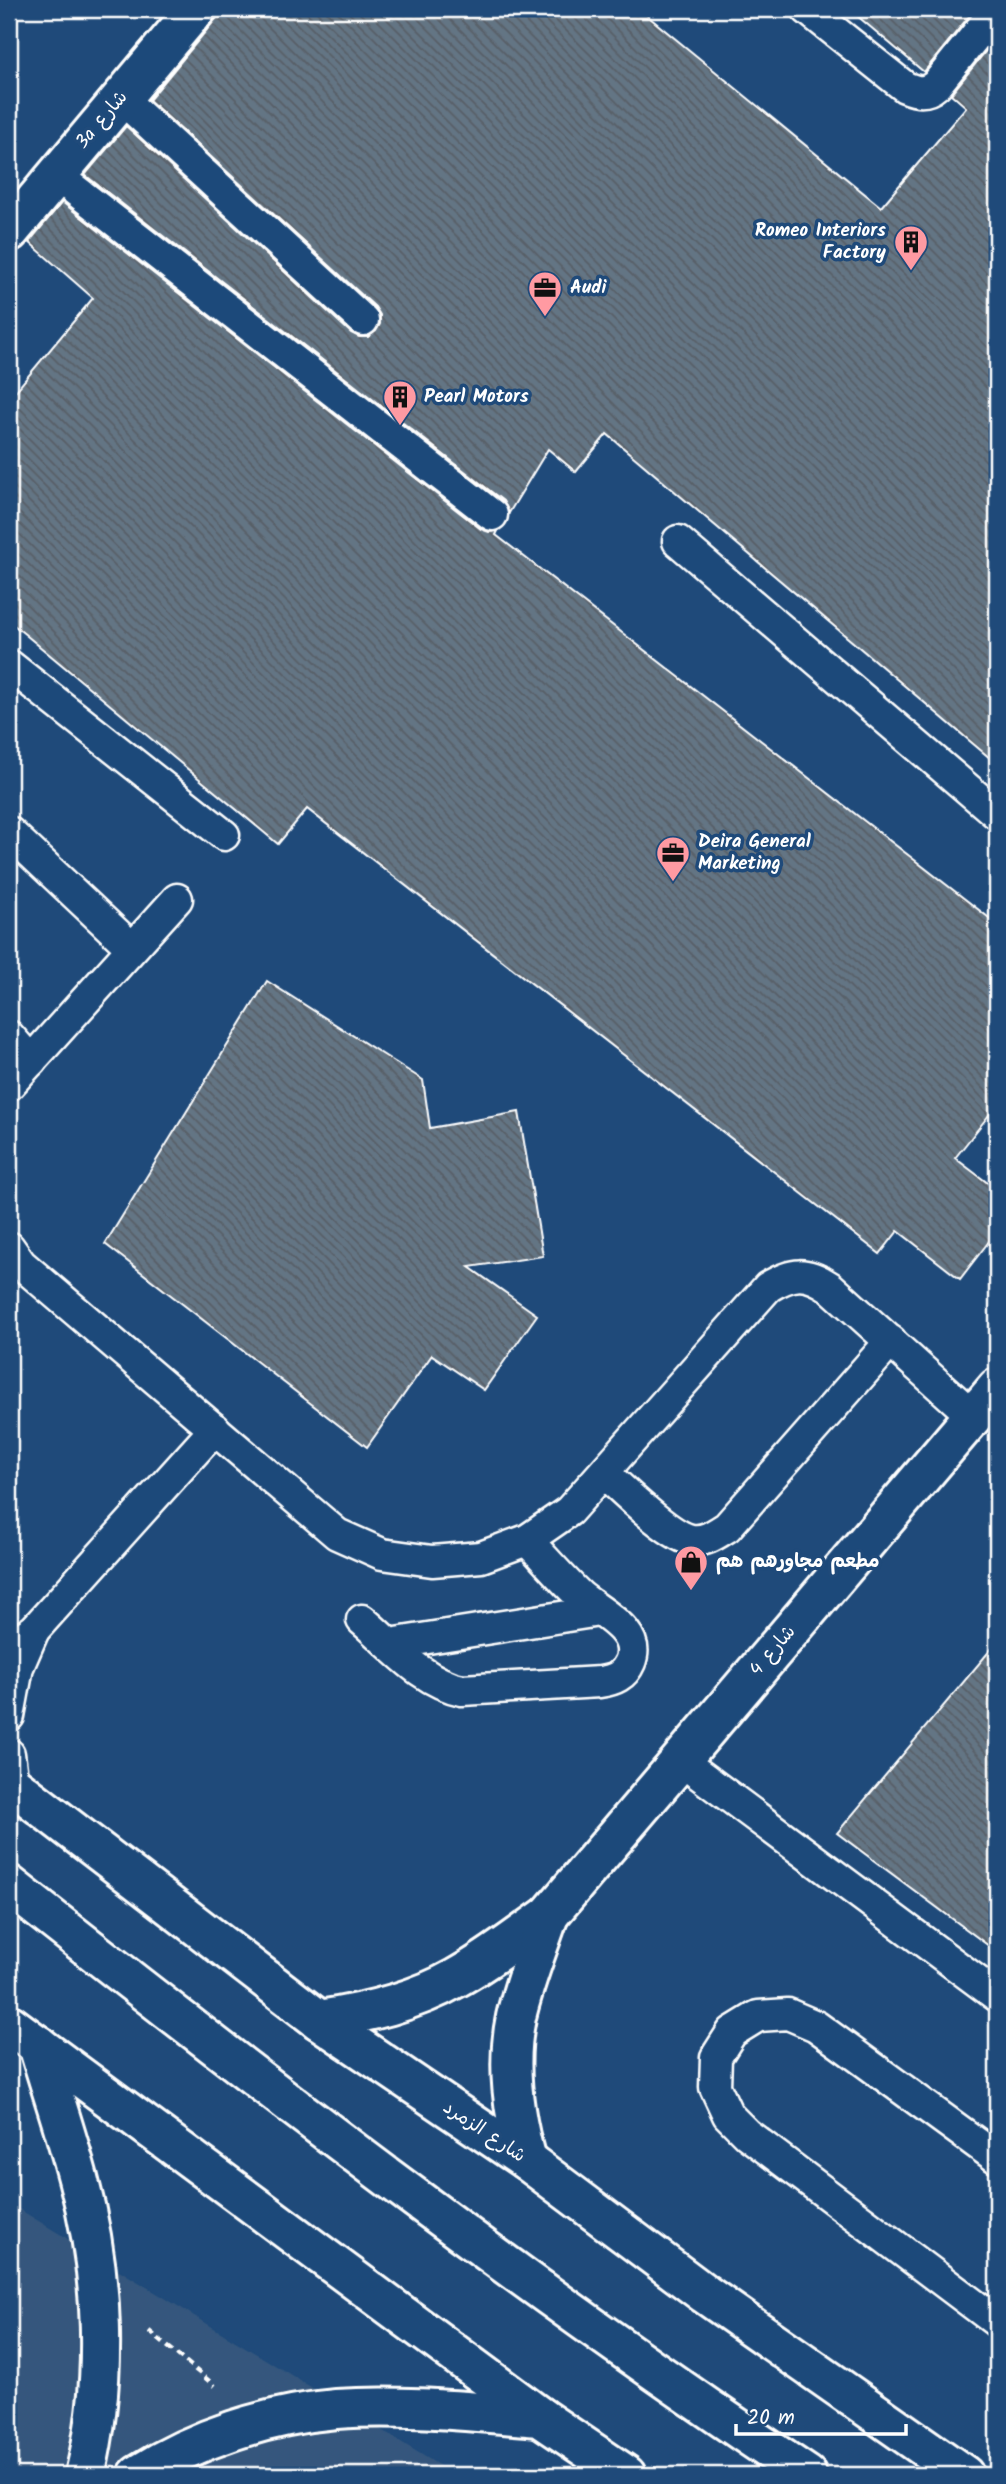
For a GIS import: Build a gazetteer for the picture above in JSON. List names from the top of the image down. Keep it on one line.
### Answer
{"streets":{"main road":["3a شارع","شارع 4","شارع الزمرد"]},"crossings":[["شارع 4","شارع الزمرد"]],"places":{"building":["Romeo Interiors Factory","Pearl Motors"],"office":["Audi","Deira General Marketing"],"shop":["مطعم مجاورهم هم"]},"scale_bar":"20 m"}
